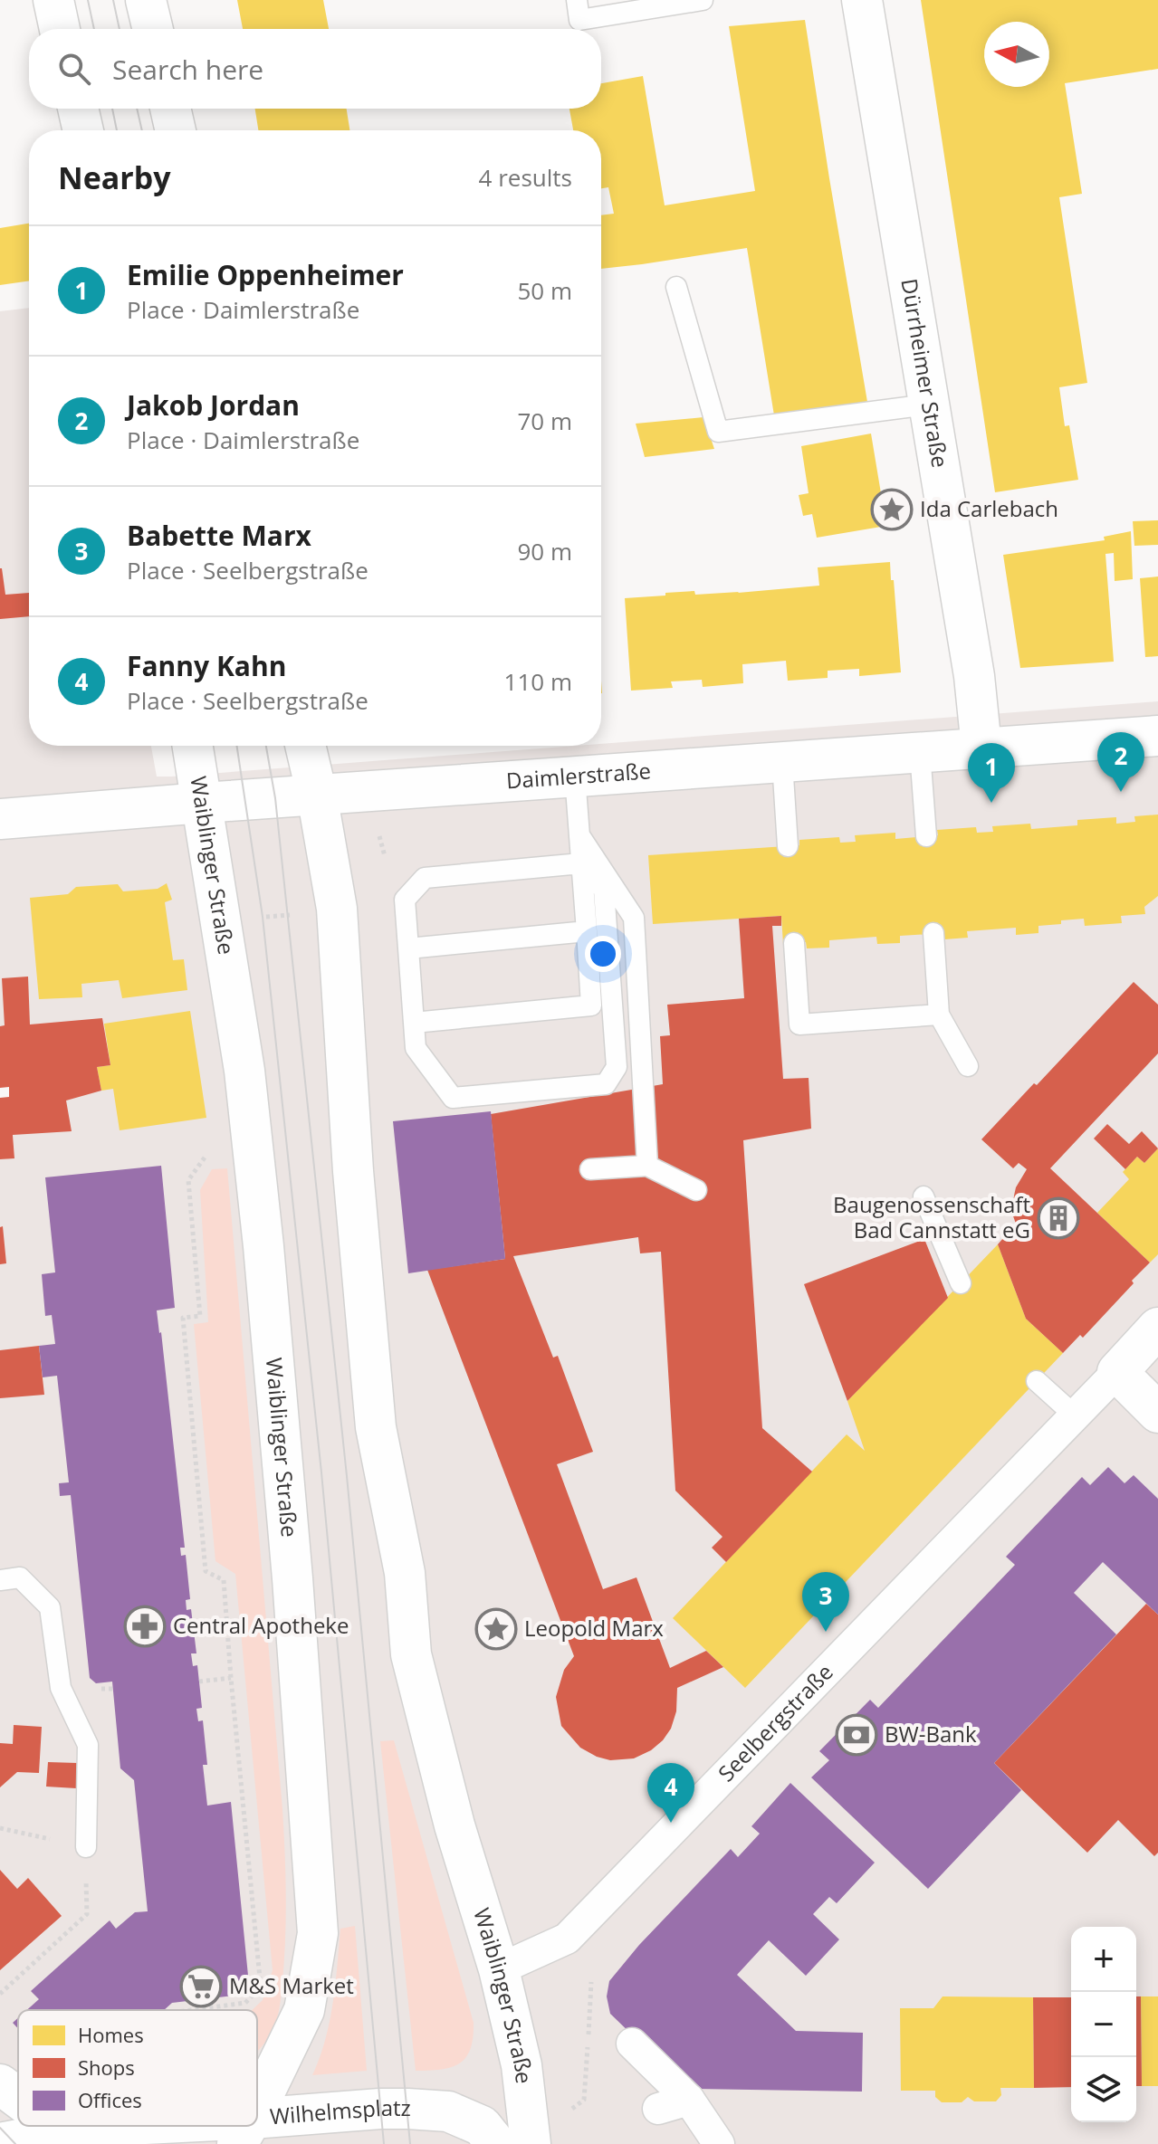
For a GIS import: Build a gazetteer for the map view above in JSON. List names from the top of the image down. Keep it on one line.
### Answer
{"streets":{"main road":["Dürrheimer Straße","Daimlerstraße","Waiblinger Straße","Seelbergstraße","Wilhelmsplatz"]},"crossings":[["Dürrheimer Straße","Daimlerstraße"],["Daimlerstraße","Waiblinger Straße"],["Waiblinger Straße","Seelbergstraße"]],"places":{"place":["Ida Carlebach","Leopold Marx"],"building":["Baugenossenschaft Bad Cannstatt eG"],"pharmacy":["Central Apotheke"],"bank":["BW-Bank"],"supermarket":["M&S Market"]},"legend":["Homes","Shops","Offices"],"north":"left","page":{"search":"Search here","heading":["Nearby","4 results"],"list":[{"mark":"1","name":"Emilie Oppenheimer","note":"Place · Daimlerstraße","value":"50 m"},{"mark":"2","name":"Jakob Jordan","note":"Place · Daimlerstraße","value":"70 m"},{"mark":"3","name":"Babette Marx","note":"Place · Seelbergstraße","value":"90 m"},{"mark":"4","name":"Fanny Kahn","note":"Place · Seelbergstraße","value":"110 m"}],"pins":["2","1","3","4"],"map_buttons":["+","−"]}}
